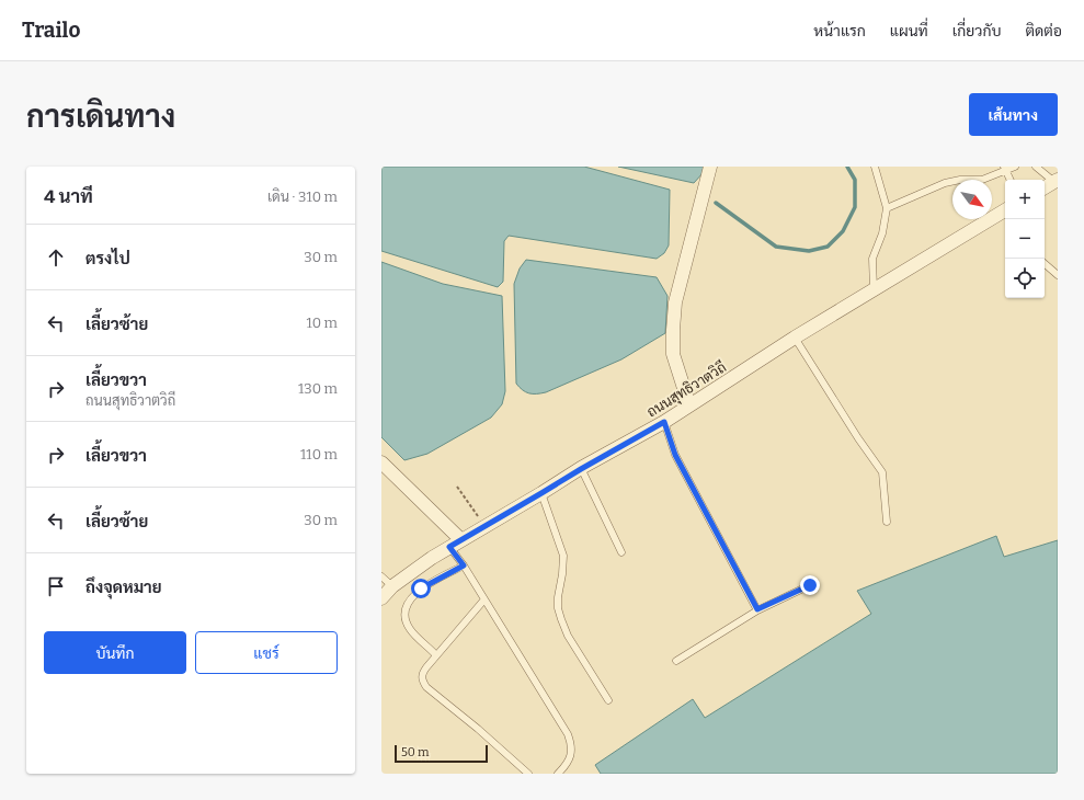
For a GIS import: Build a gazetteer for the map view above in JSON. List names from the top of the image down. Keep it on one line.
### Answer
{"streets":{"street":["ถนนสุทธิวาตวิถี"]},"scale_bar":"50 m","north":"bottom right","page":{"header":"Trailo","nav":["หน้าแรก","แผนที่","เกี่ยวกับ","ติดต่อ"],"buttons":["เส้นทาง",["บันทึก","แชร์"]],"title":"การเดินทาง","heading":["4 นาที","เดิน · 310 m"],"map_buttons":["+","−"],"list":[["ตรงไป","30 m"],["เลี้ยวซ้าย","10 m"],["เลี้ยวขวา","ถนนสุทธิวาตวิถี","130 m"],["เลี้ยวขวา","110 m"],["เลี้ยวซ้าย","30 m"],"ถึงจุดหมาย"],"scale":"50 m"}}
